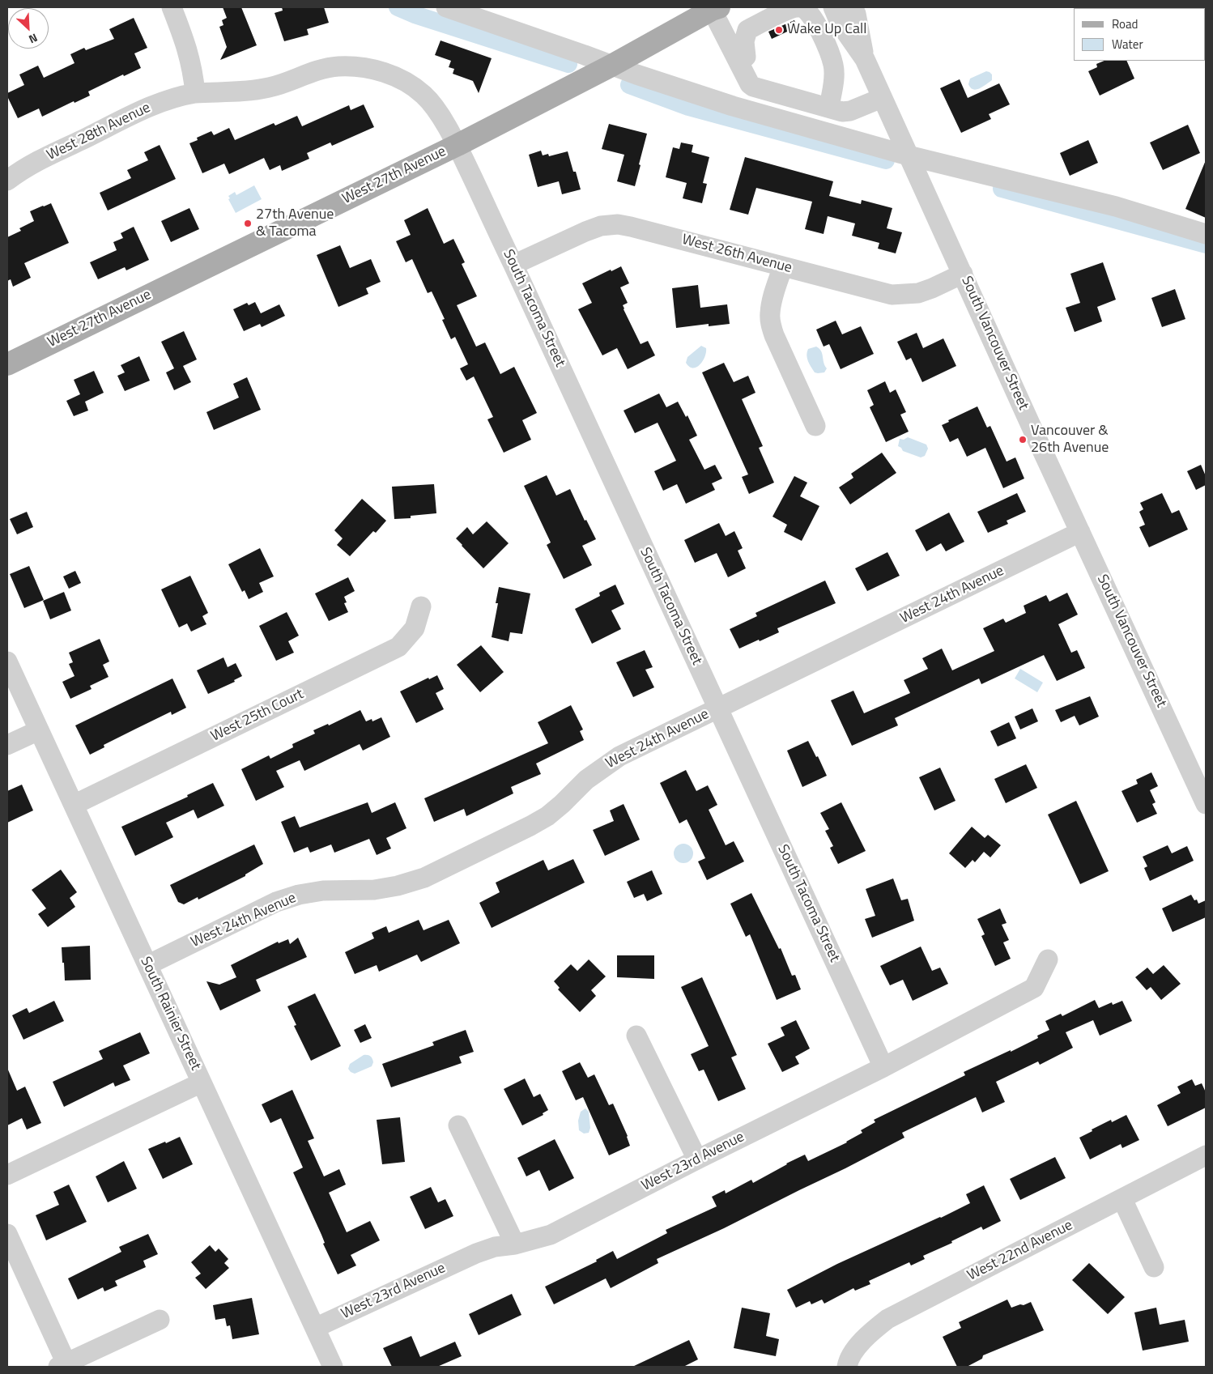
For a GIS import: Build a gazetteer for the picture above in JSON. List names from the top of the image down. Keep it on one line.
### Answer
{"streets":{"main road":["West 27th Avenue"],"street":["West 28th Avenue","West 26th Avenue","South Tacoma Street","South Vancouver Street","West 24th Avenue","West 25th Court","South Rainier Street","West 23rd Avenue","West 22nd Avenue"]},"crossings":[["West 28th Avenue","West 27th Avenue"],["West 28th Avenue","South Tacoma Street"],["West 27th Avenue","South Tacoma Street"],["West 26th Avenue","South Tacoma Street"],["West 26th Avenue","South Vancouver Street"],["South Tacoma Street","West 24th Avenue"],["South Tacoma Street","West 23rd Avenue"],["South Vancouver Street","West 24th Avenue"],["West 24th Avenue","South Rainier Street"],["West 25th Court","South Rainier Street"],["South Rainier Street","West 23rd Avenue"]],"places":["Wake Up Call","27th Avenue & Tacoma","Vancouver & 26th Avenue"],"legend":["Road","Water"],"north":"bottom right"}
